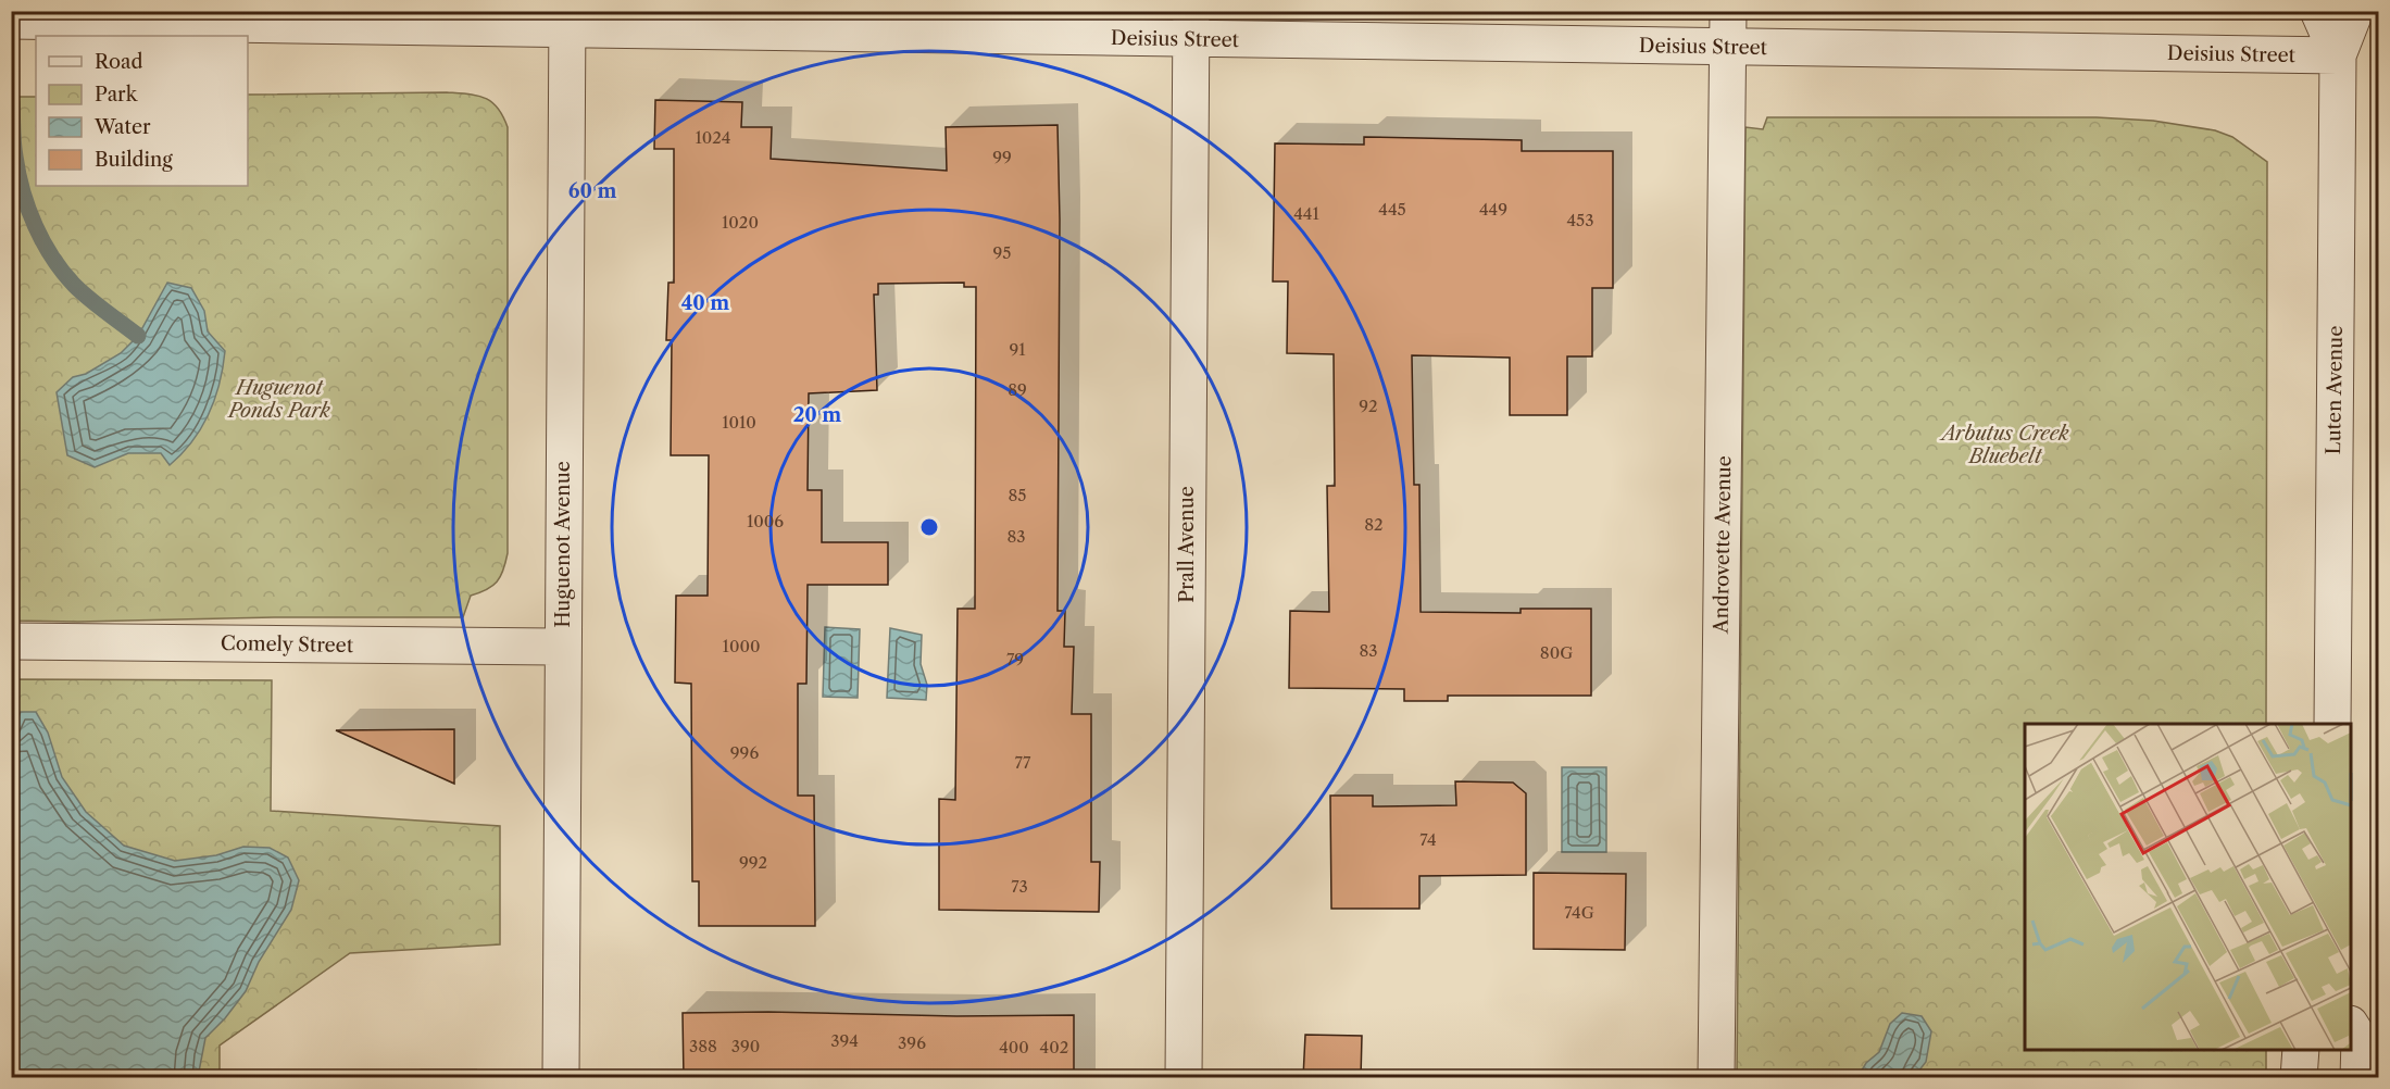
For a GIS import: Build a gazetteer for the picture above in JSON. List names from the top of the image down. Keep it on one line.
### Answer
{"streets":{"street":["Deisius Street","Luten Avenue","Huguenot Avenue","Prall Avenue","Androvette Avenue","Comely Street"]},"crossings":[["Deisius Street","Luten Avenue"],["Deisius Street","Huguenot Avenue"],["Deisius Street","Prall Avenue"],["Deisius Street","Androvette Avenue"],["Huguenot Avenue","Comely Street"]],"parks":["Huguenot Ponds Park","Arbutus Creek Bluebelt"],"house_numbers":["1024","99","445","449","441","453","1020","95","91","89","92","1010","85","1006","82","83","1000","83","80G","79","996","77","74","992","73","74G","394","396","388","390","400","402"],"legend":["Road","Park","Water","Building"],"rings":["60 m","40 m","20 m"]}
